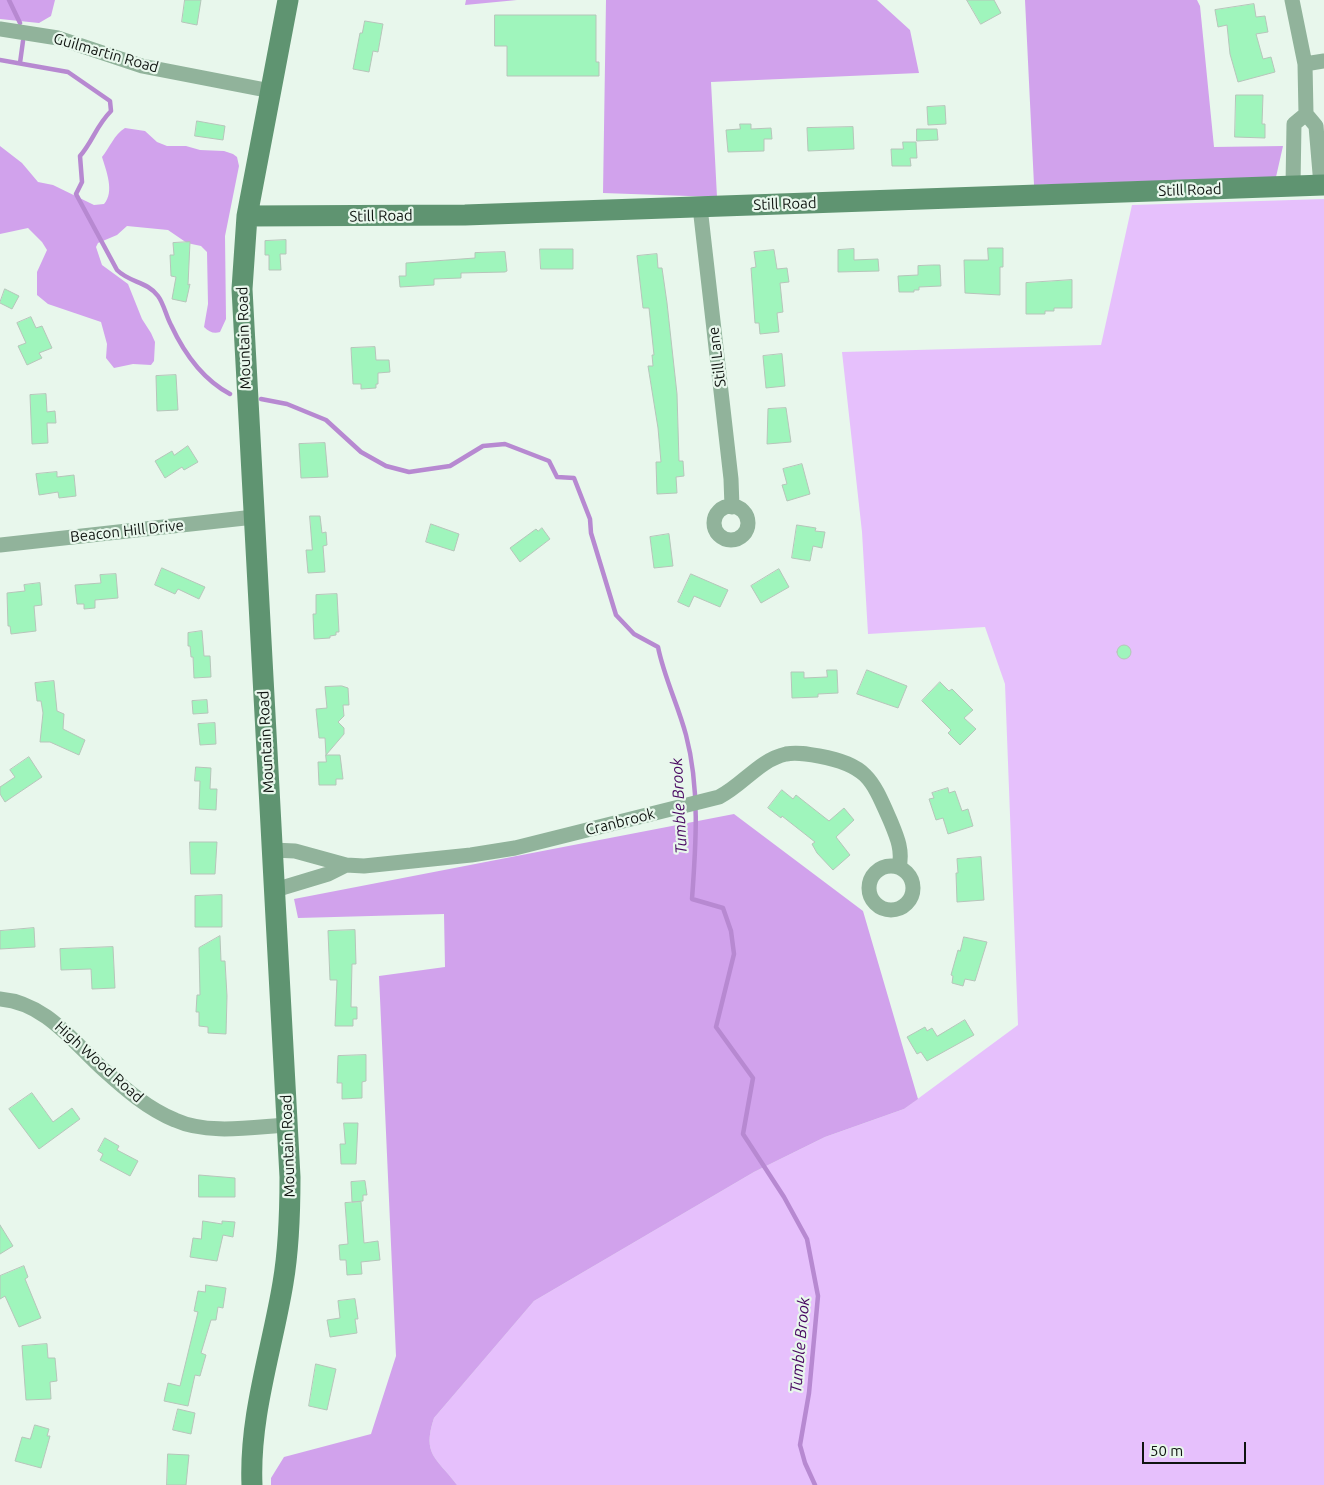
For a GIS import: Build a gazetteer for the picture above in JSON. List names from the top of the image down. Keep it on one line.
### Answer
{"streets":{"main road":["Still Road","Mountain Road"],"street":["Guilmartin Road","Still Lane","Beacon Hill Drive","Cranbrook","High Wood Road"]},"crossings":[["Guilmartin Road","Mountain Road"],["Still Road","Mountain Road"],["Still Road","Still Lane"],["Mountain Road","Beacon Hill Drive"],["Mountain Road","Cranbrook"],["Mountain Road","High Wood Road"]],"water":["Tumble Brook"],"scale_bar":"50 m"}
